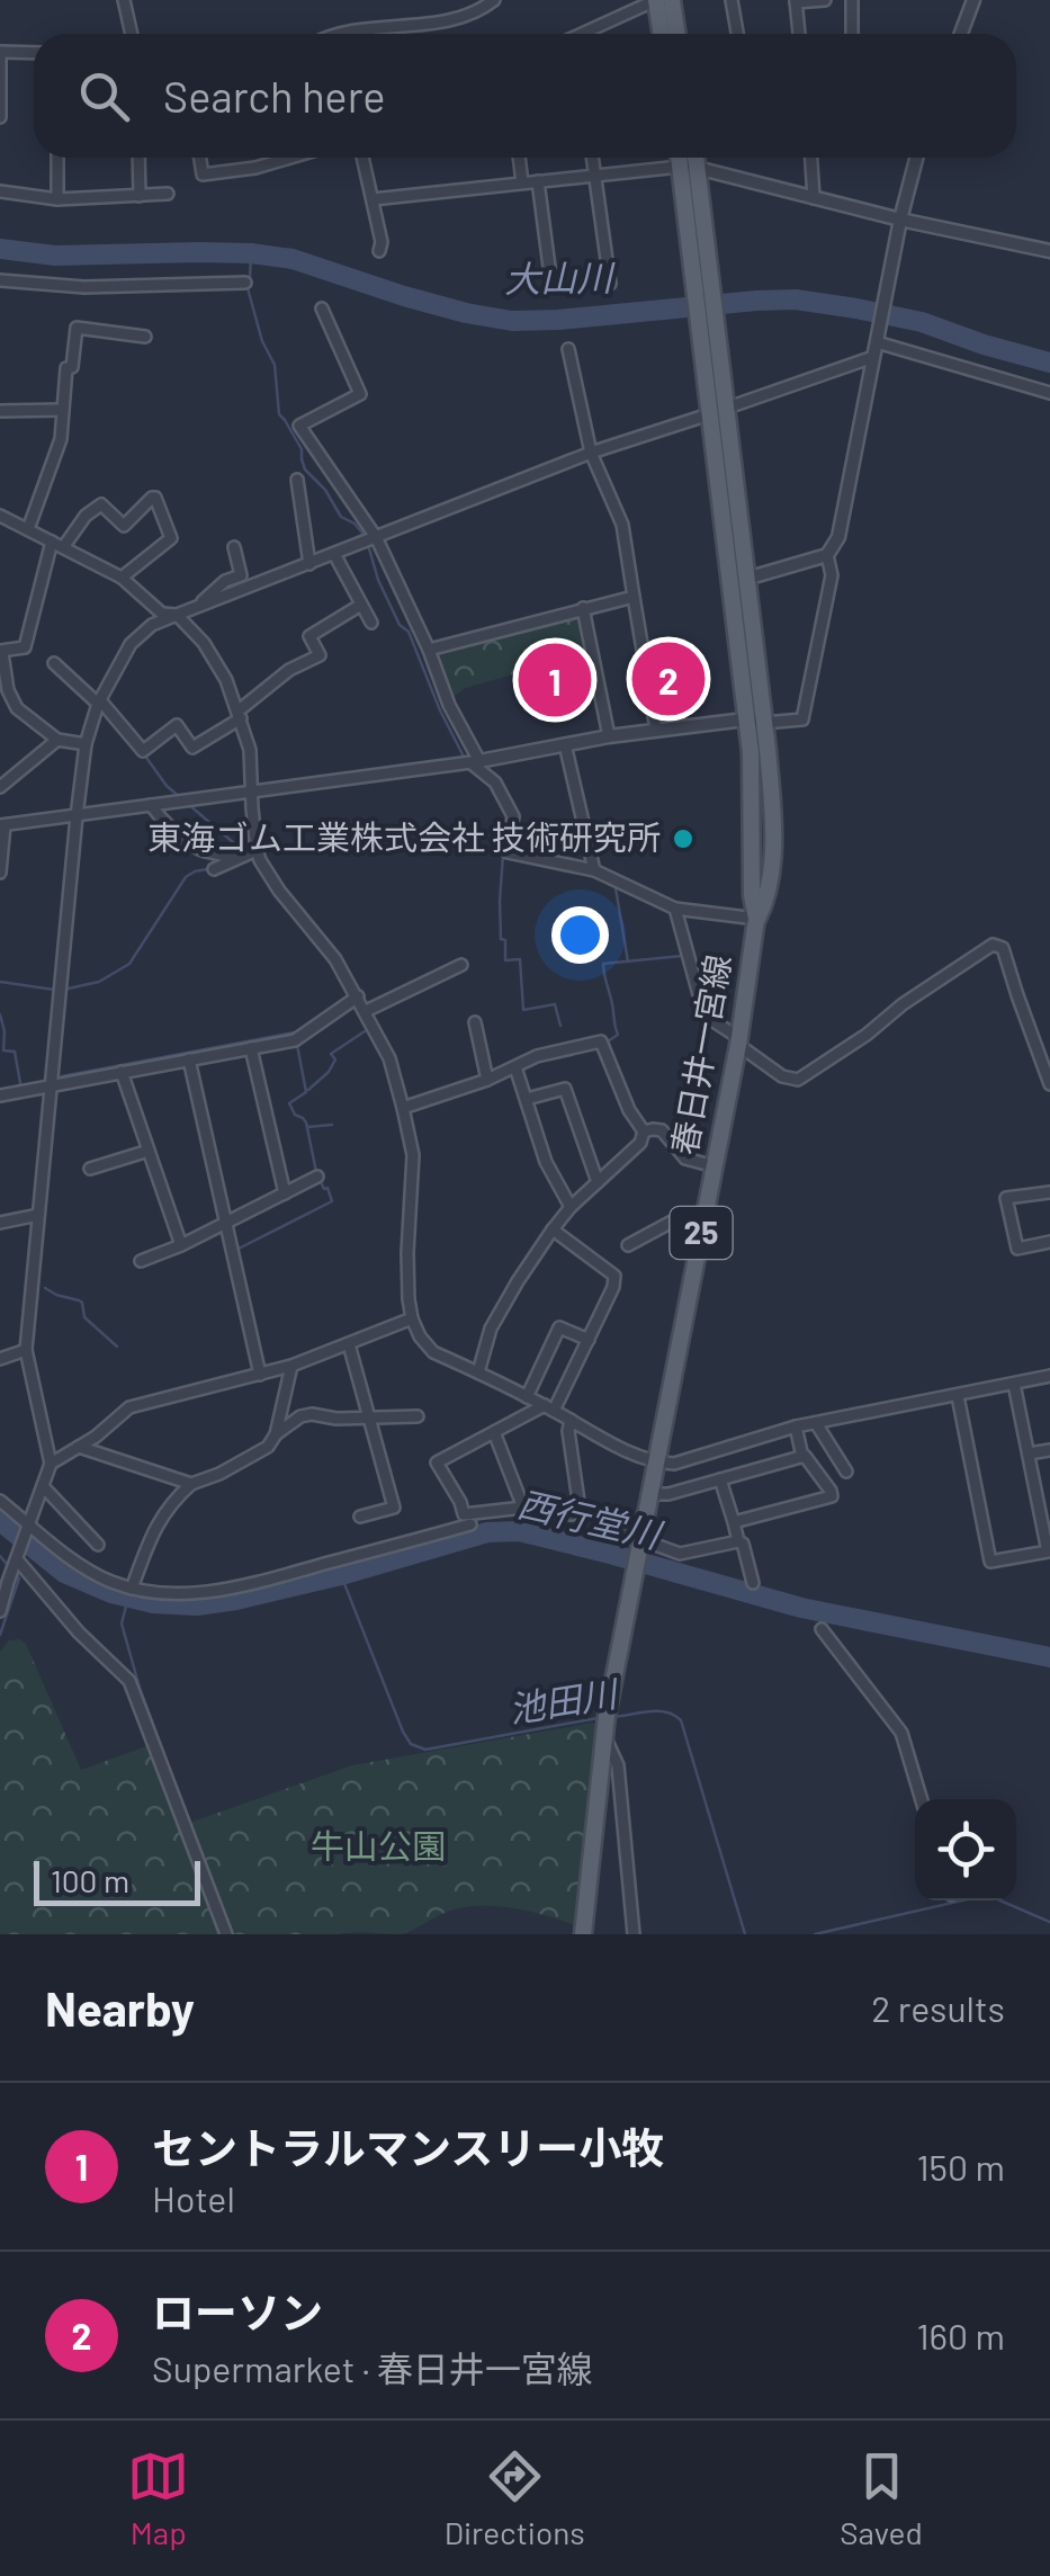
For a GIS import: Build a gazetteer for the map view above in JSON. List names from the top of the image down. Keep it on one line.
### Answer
{"streets":{"main road":["春日井一宮線","25"]},"water":["大山川","西行堂川","池田川"],"parks":["牛山公園"],"places":["東海ゴム工業株式会社 技術研究所"],"scale_bar":"100 m","page":{"search":"Search here","pins":["2","1"],"scale":"100 m","heading":["Nearby","2 results"],"list":[{"mark":"1","name":"セントラルマンスリー小牧","note":"Hotel","value":"150 m"},{"mark":"2","name":"ローソン","note":"Supermarket · 春日井一宮線","value":"160 m"}],"nav":["Map","Directions","Saved"]}}
